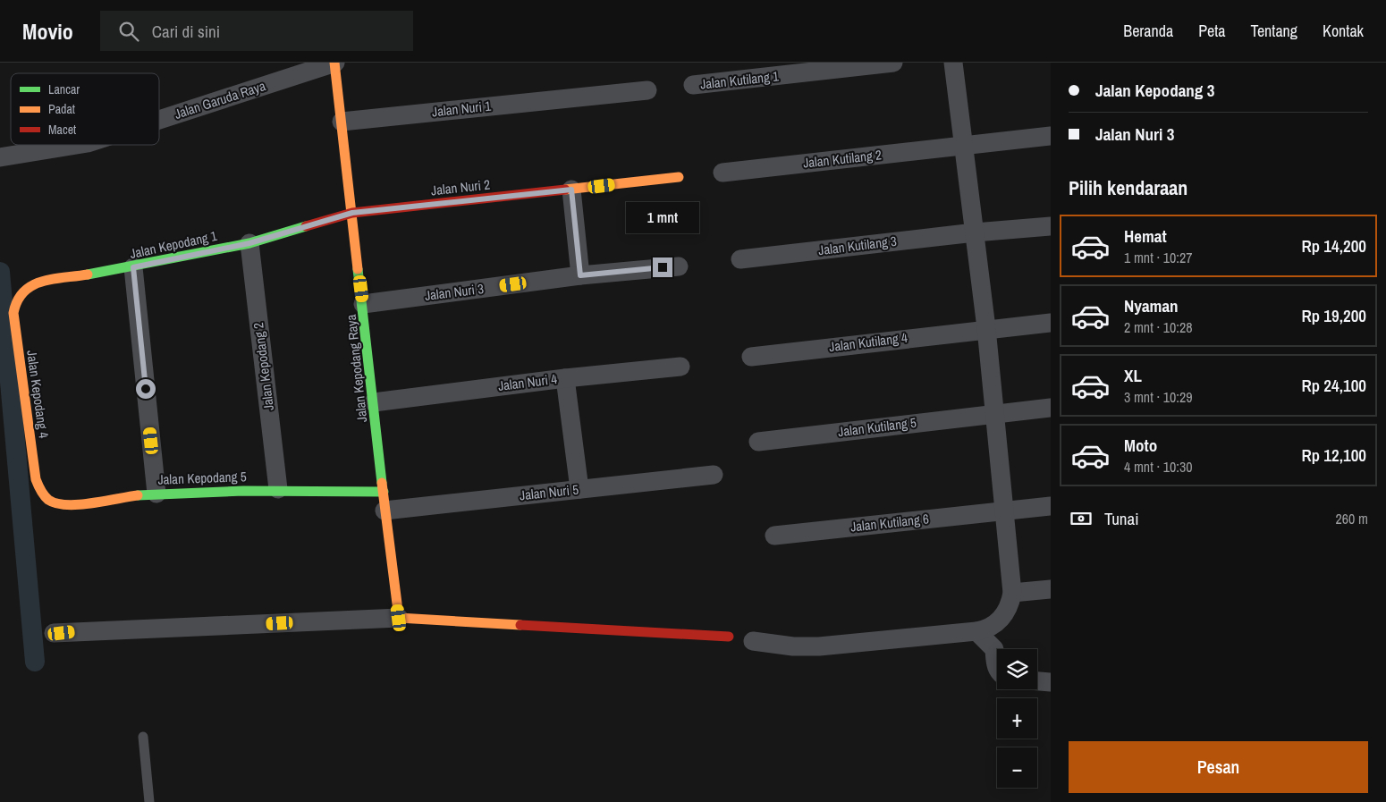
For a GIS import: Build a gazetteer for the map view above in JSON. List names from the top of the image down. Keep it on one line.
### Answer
{"streets":{"street":["Jalan Kutilang 1","Jalan Garuda Raya","Jalan Nuri 1","Jalan Kutilang 2","Jalan Nuri 2","Jalan Kepodang 1","Jalan Kutilang 3","Jalan Nuri 3","Jalan Kutilang 4","Jalan Kepodang 2","Jalan Kepodang Raya","Jalan Nuri 4","Jalan Kepodang 4","Jalan Kutilang 5","Jalan Kepodang 5","Jalan Nuri 5","Jalan Kutilang 6"]},"crossings":[["Jalan Garuda Raya","Jalan Kepodang Raya"],["Jalan Nuri 1","Jalan Kepodang Raya"],["Jalan Nuri 2","Jalan Kepodang 1"],["Jalan Nuri 2","Jalan Kepodang Raya"],["Jalan Kepodang 1","Jalan Kepodang 2"],["Jalan Kepodang 1","Jalan Kepodang Raya"],["Jalan Kepodang 1","Jalan Kepodang 4"],["Jalan Nuri 3","Jalan Kepodang Raya"],["Jalan Kepodang 2","Jalan Kepodang 5"],["Jalan Kepodang Raya","Jalan Nuri 4"],["Jalan Kepodang Raya","Jalan Kepodang 5"],["Jalan Kepodang Raya","Jalan Nuri 5"],["Jalan Kepodang 4","Jalan Kepodang 5"]],"legend":["Lancar","Padat","Macet"],"page":{"header":"Movio","search":"Cari di sini","nav":["Beranda","Peta","Tentang","Kontak"],"banner":["Jalan Kepodang 3","Jalan Nuri 3"],"heading":"Pilih kendaraan","bubble":"1 mnt","list":[{"name":"Hemat","note":"1 mnt · 10:27","value":"Rp 14,200"},{"name":"Nyaman","note":"2 mnt · 10:28","value":"Rp 19,200"},{"name":"XL","note":"3 mnt · 10:29","value":"Rp 24,100"},{"name":"Moto","note":"4 mnt · 10:30","value":"Rp 12,100"}],"pay":["Tunai","260 m"],"map_buttons":["+","−"],"buttons":"Pesan"}}
